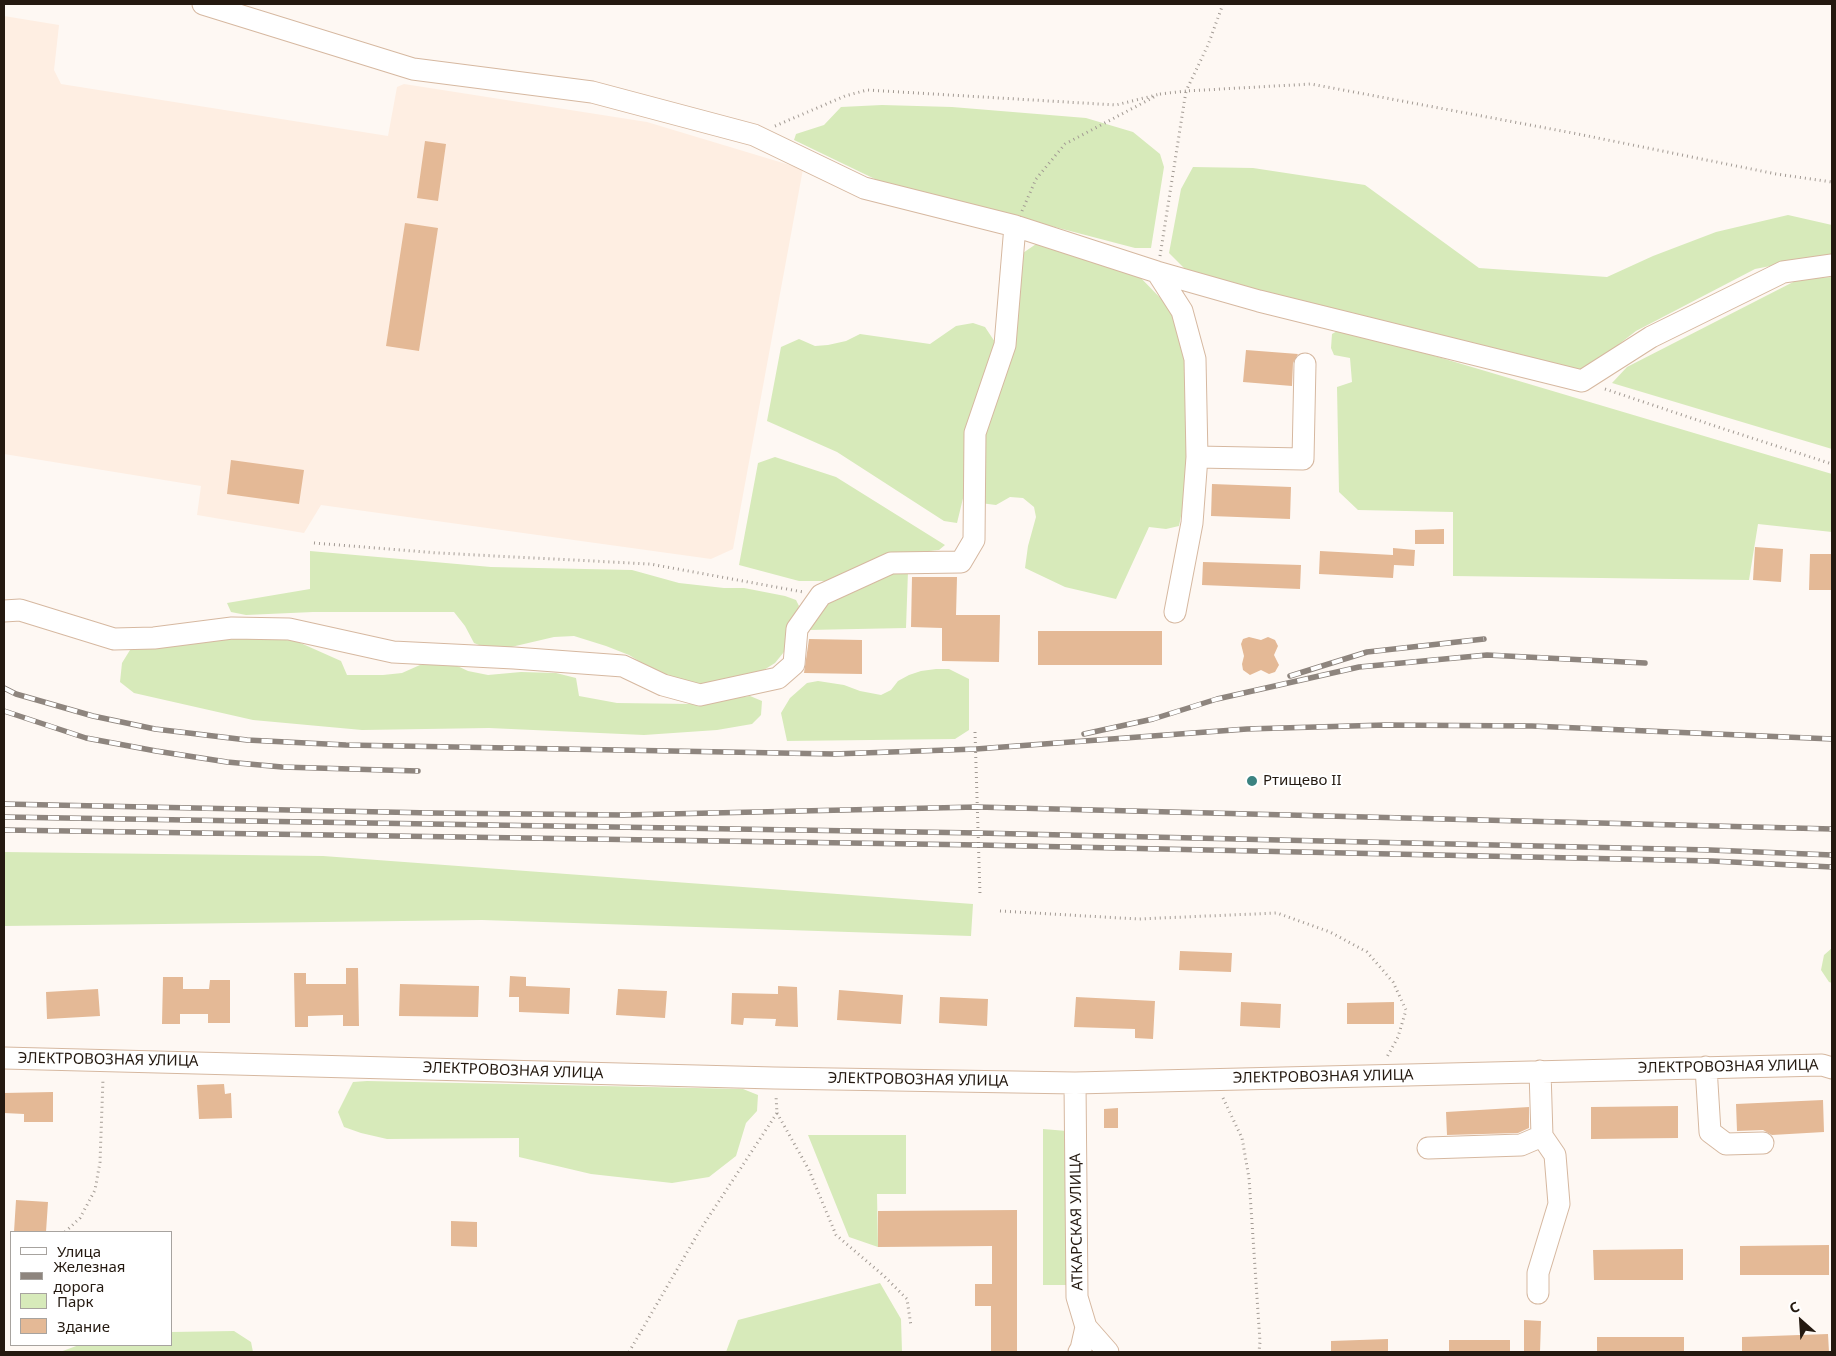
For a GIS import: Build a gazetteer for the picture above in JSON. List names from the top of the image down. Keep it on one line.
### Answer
{"streets":{"street":["ЭЛЕКТРОВОЗНАЯ УЛИЦА","АТКАРСКАЯ УЛИЦА"]},"crossings":[["ЭЛЕКТРОВОЗНАЯ УЛИЦА","АТКАРСКАЯ УЛИЦА"]],"places":["Ртищево II"],"legend":["Улица","Железная дорога","Парк","Здание"],"north":"top left"}
